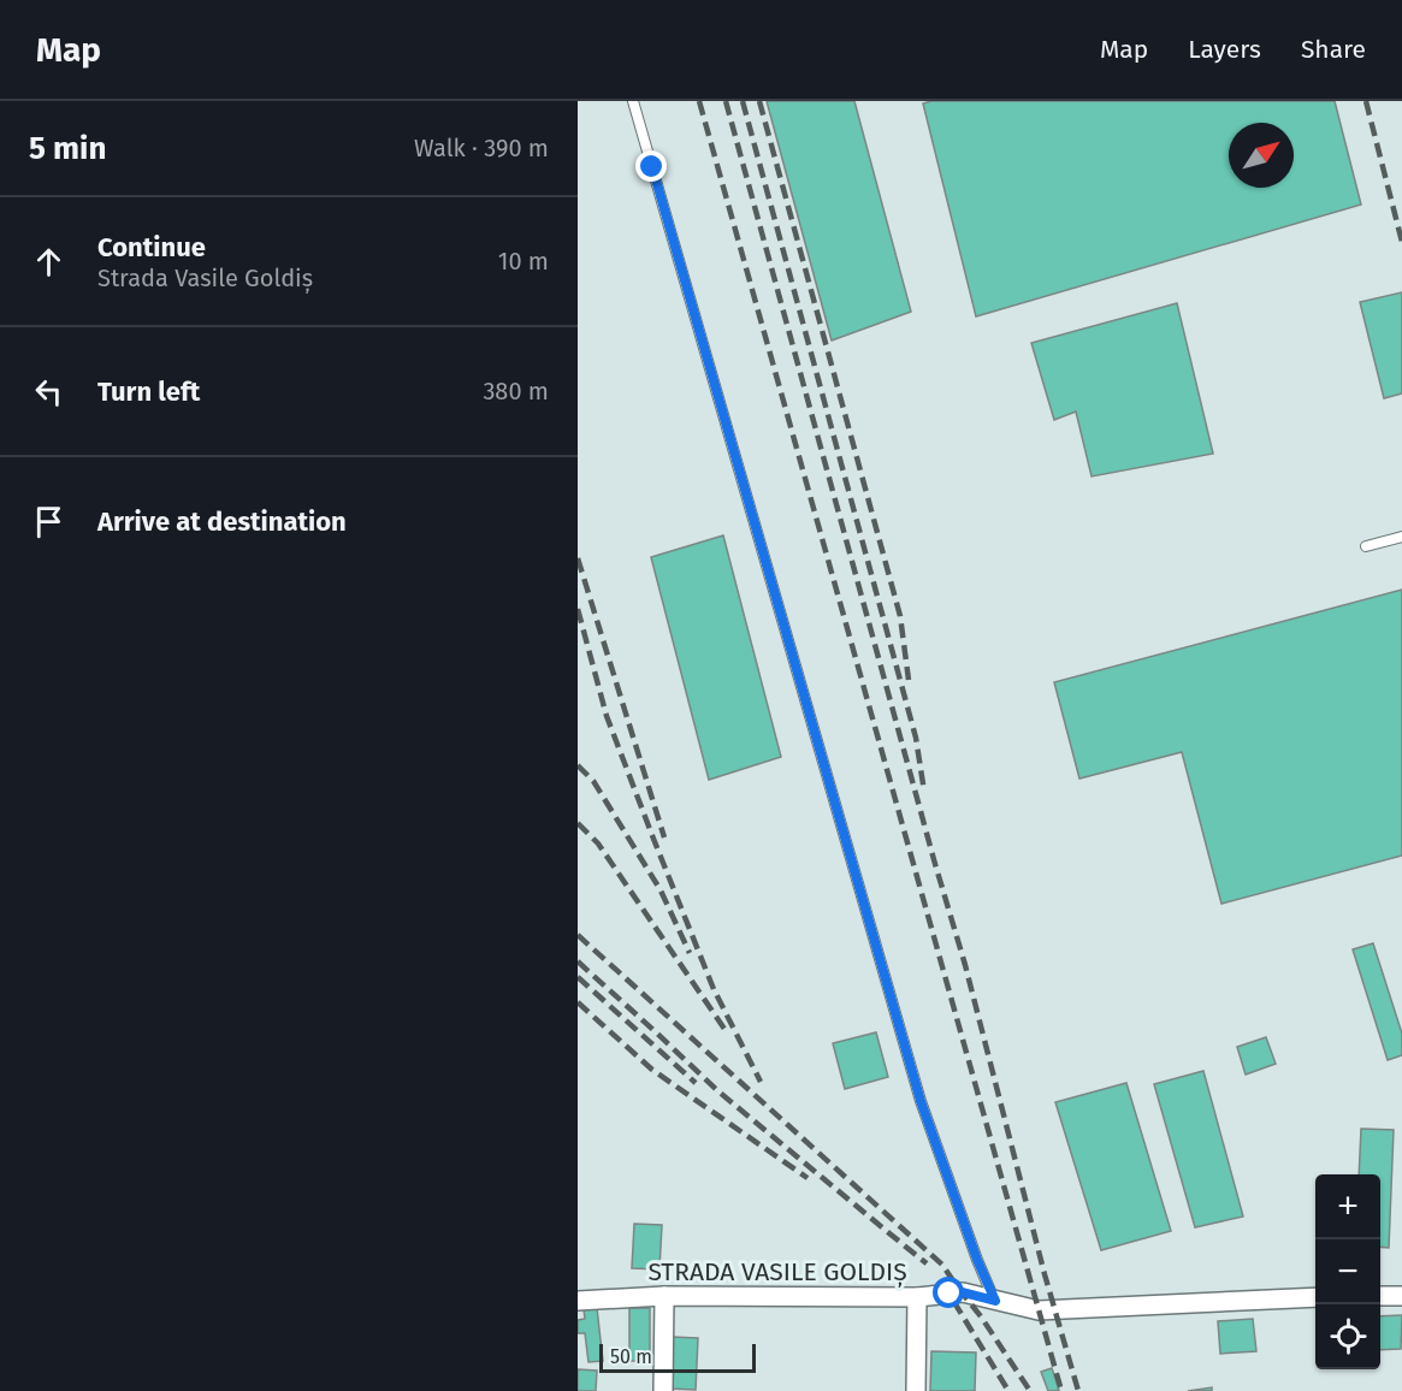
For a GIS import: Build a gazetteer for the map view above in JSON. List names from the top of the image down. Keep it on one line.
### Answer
{"streets":{"street":["STRADA VASILE GOLDIȘ"]},"scale_bar":"50 m","north":"top right","page":{"header":"Map","nav":["Map","Layers","Share"],"heading":["5 min","Walk · 390 m"],"list":[["Continue","Strada Vasile Goldiș","10 m"],["Turn left","380 m"],"Arrive at destination"],"map_buttons":["+","−"],"scale":"50 m"}}
